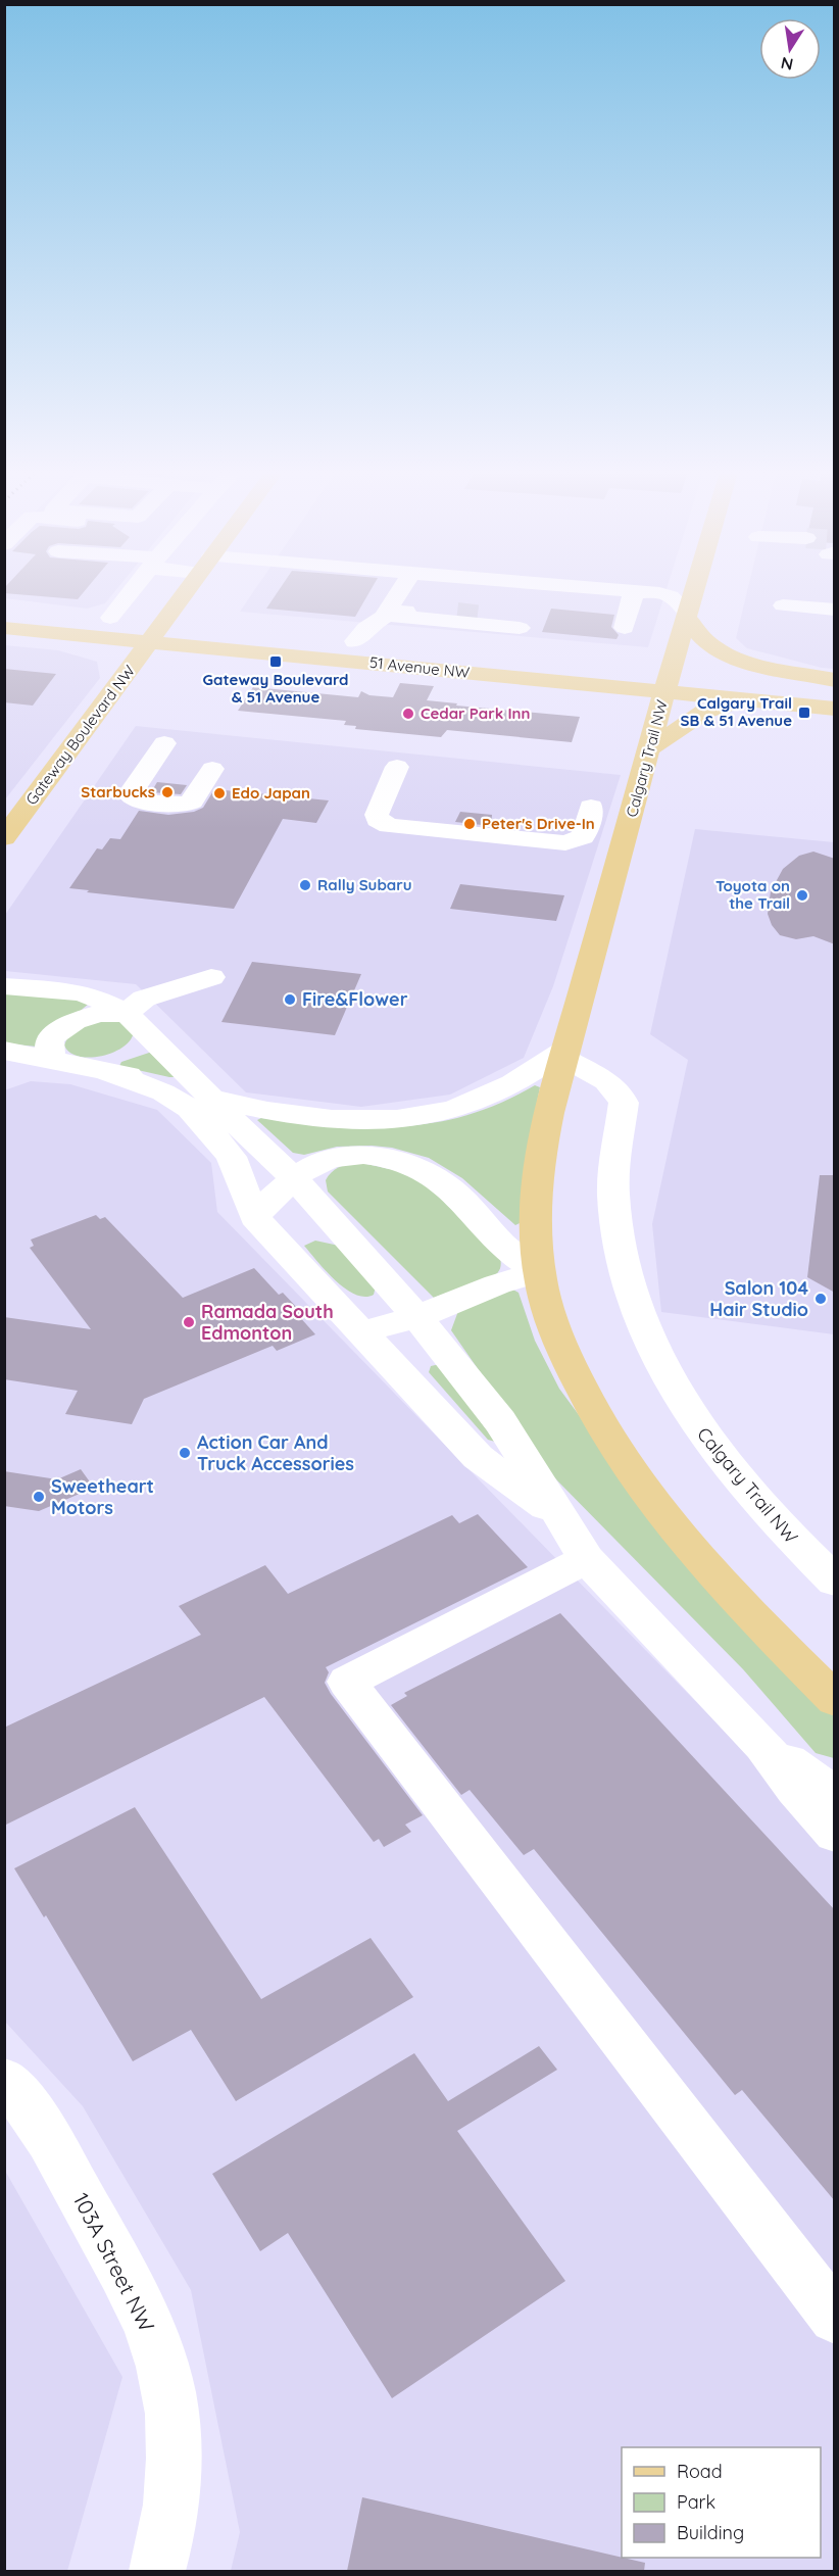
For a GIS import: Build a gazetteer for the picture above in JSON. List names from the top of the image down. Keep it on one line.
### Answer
{"streets":{"main road":["51 Avenue NW","Gateway Boulevard NW","Calgary Trail NW"],"street":["103A Street NW"]},"crossings":[["51 Avenue NW","Gateway Boulevard NW"],["51 Avenue NW","Calgary Trail NW"]],"places":{"transit":["Gateway Boulevard & 51 Avenue","Calgary Trail SB & 51 Avenue"],"other":["Cedar Park Inn","Starbucks","Edo Japan","Peter's Drive-In","Rally Subaru","Toyota on the Trail","Fire&Flower","Salon 104 Hair Studio","Ramada South Edmonton","Action Car And Truck Accessories","Sweetheart Motors"]},"legend":["Road","Park","Building"],"north":"bottom"}
